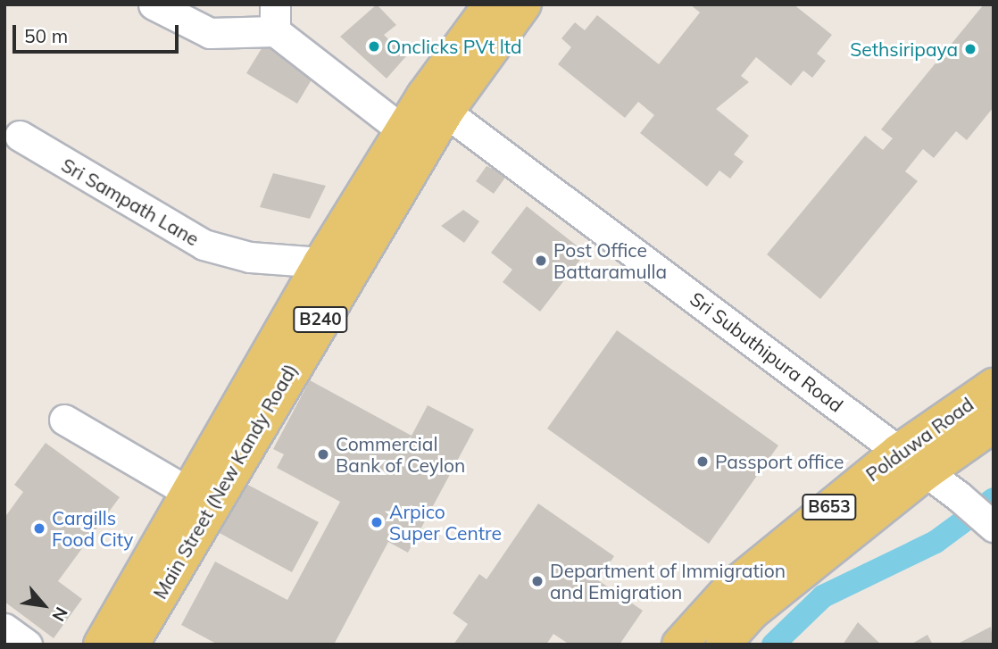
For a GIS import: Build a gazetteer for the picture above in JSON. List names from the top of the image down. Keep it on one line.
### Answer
{"streets":{"main road":["B240","Polduwa Road","Main Street (New Kandy Road)","B653"],"street":["Sri Sampath Lane","Sri Subuthipura Road"]},"crossings":[["Sri Sampath Lane","Main Street (New Kandy Road)"],["Sri Subuthipura Road","Polduwa Road"],["Sri Subuthipura Road","Main Street (New Kandy Road)"]],"places":["Onclicks PVt ltd","Sethsiripaya","Post Office Battaramulla","Commercial Bank of Ceylon","Passport office","Arpico Super Centre","Cargills Food City","Department of Immigration and Emigration"],"scale_bar":"50 m","north":"bottom right"}
